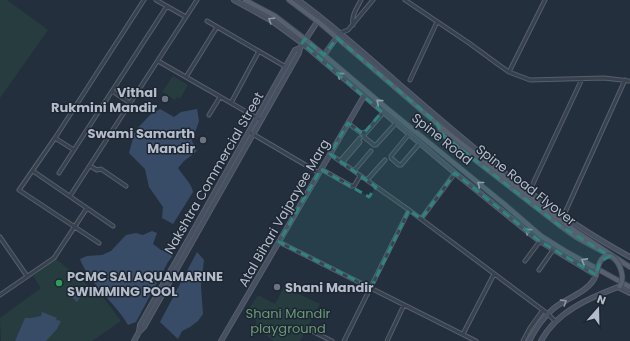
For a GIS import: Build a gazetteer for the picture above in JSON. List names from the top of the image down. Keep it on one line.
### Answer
{"streets":{"main road":["Spine Road","Spine Road Flyover"],"street":["Nakshtra Commercial Street","Atal Bihari Vajpayee Marg"]},"crossings":[["Spine Road","Nakshtra Commercial Street"],["Spine Road","Spine Road Flyover"],["Spine Road","Atal Bihari Vajpayee Marg"]],"parks":["Shani Mandir playground"],"places":["Vithal Rukmini Mandir","Swami Samarth Mandir","PCMC SAI AQUAMARINE SWIMMING POOL","Shani Mandir"],"north":"top"}
